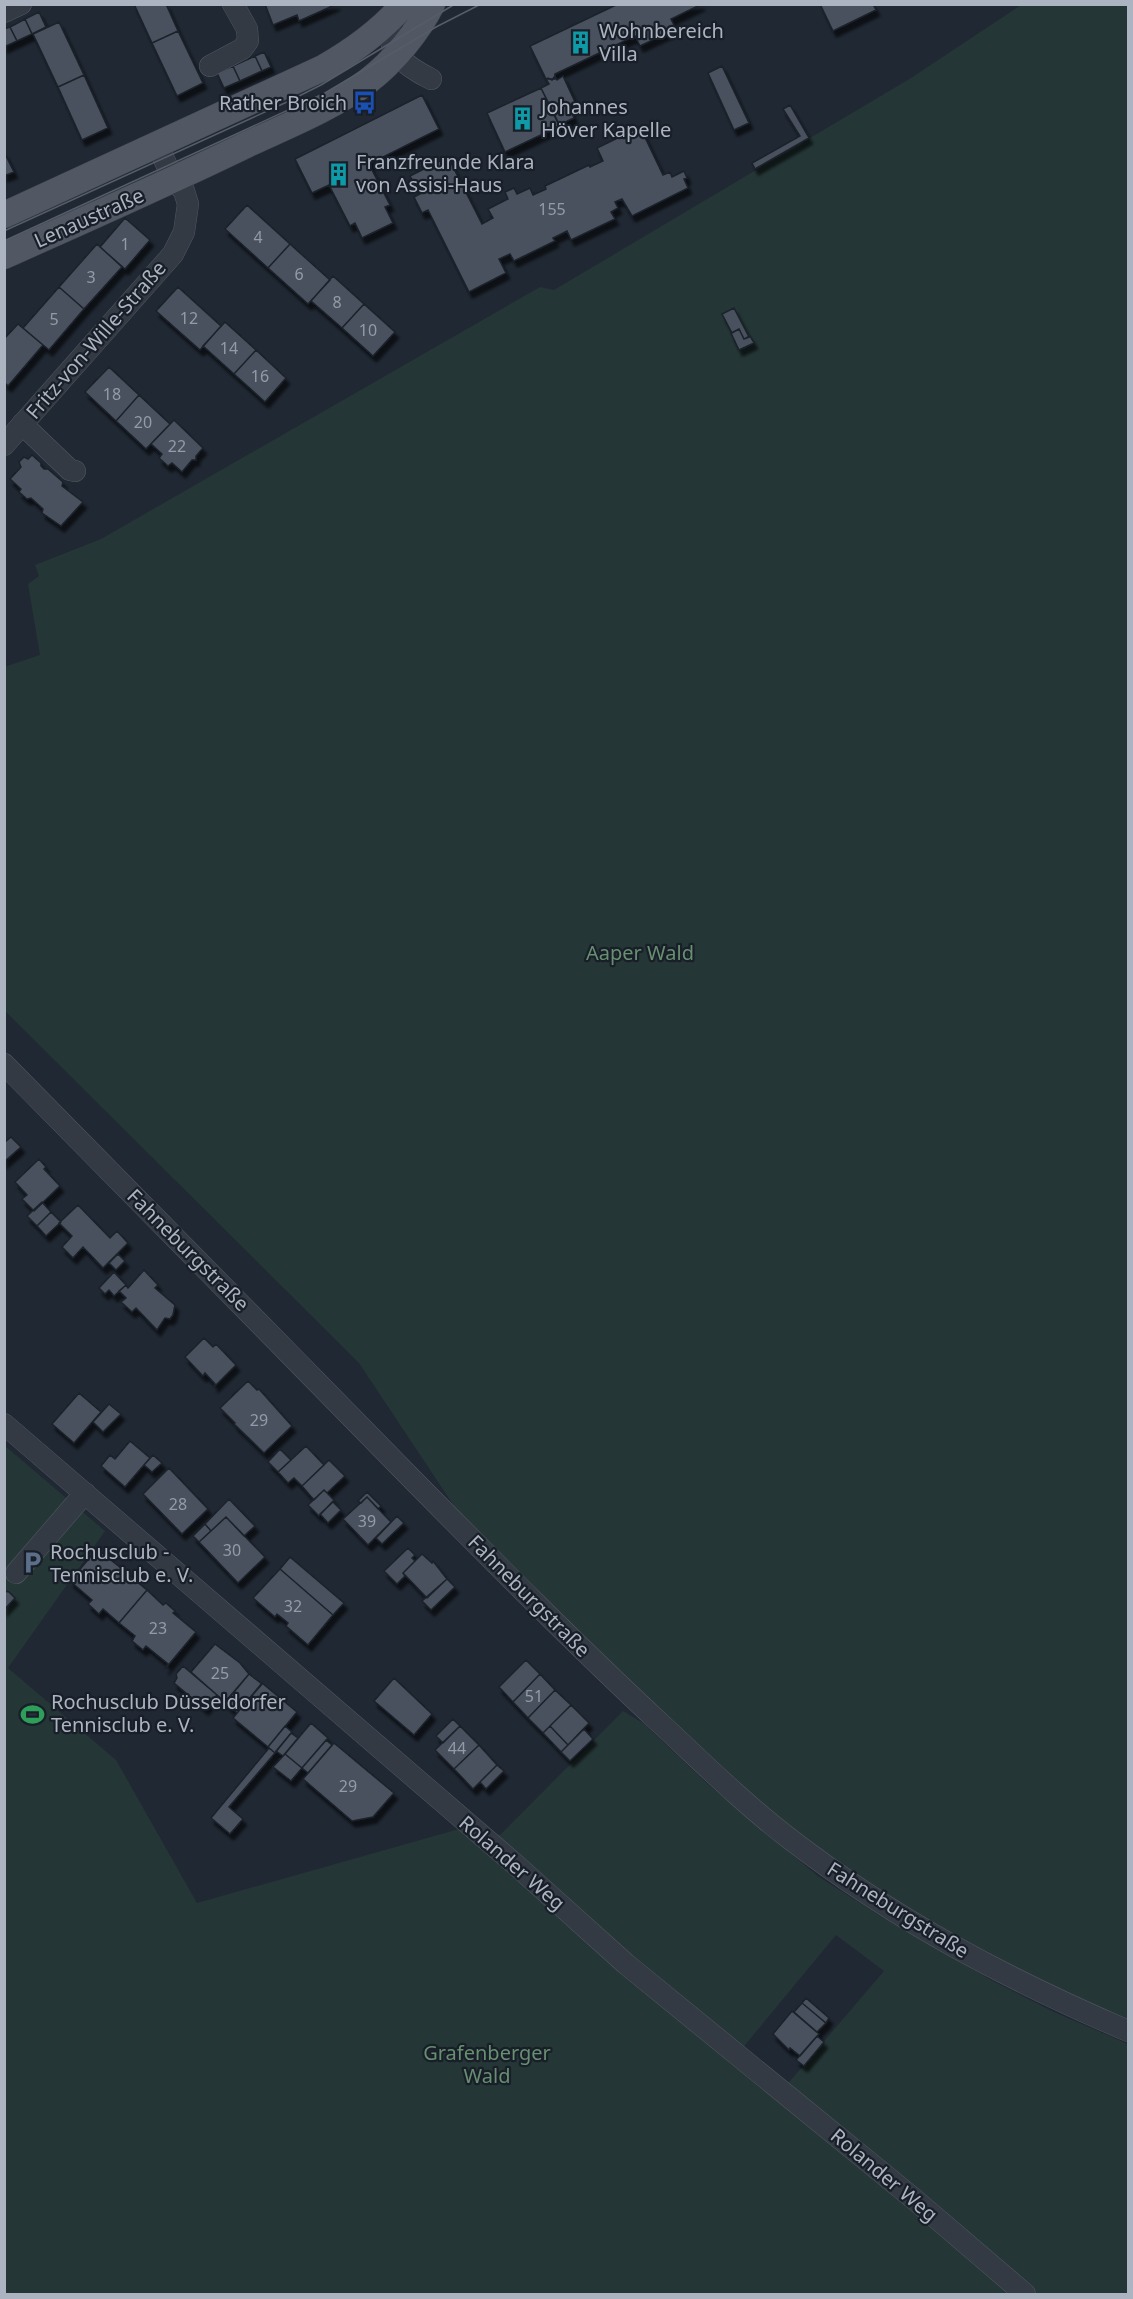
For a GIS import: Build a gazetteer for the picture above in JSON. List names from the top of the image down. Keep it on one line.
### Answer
{"streets":{"main road":["Lenaustraße"],"street":["Fritz-von-Wille-Straße","Fahneburgstraße","Rolander Weg"]},"crossings":[["Lenaustraße","Fritz-von-Wille-Straße"]],"parks":["Aaper Wald","Grafenberger Wald"],"places":{"building":["Wohnbereich Villa","Johannes Höver Kapelle","Franzfreunde Klara von Assisi-Haus"],"bus stop":["Rather Broich"],"parking":["Rochusclub - Tennisclub e. V."],"sports":["Rochusclub Düsseldorfer Tennisclub e. V."]},"house_numbers":["155","4","1","6","3","8","12","5","10","14","16","18","20","22","29","28","39","30","32","23","25","51","44","29"]}
